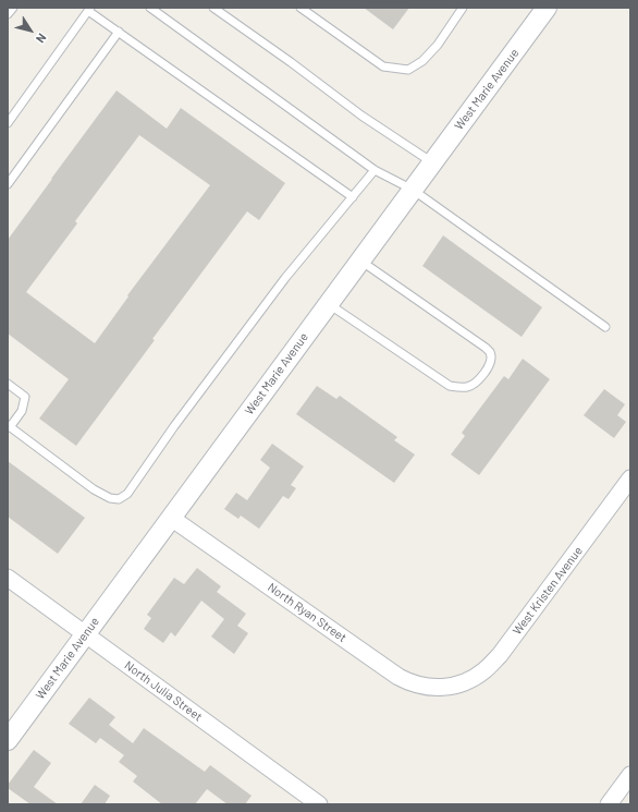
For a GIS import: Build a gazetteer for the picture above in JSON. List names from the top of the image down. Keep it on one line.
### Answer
{"streets":{"street":["West Marie Avenue","West Kristen Avenue","North Ryan Street","North Julia Street"]},"crossings":[["West Marie Avenue","North Ryan Street"],["West Marie Avenue","North Julia Street"],["West Kristen Avenue","North Ryan Street"]],"north":"bottom right"}
